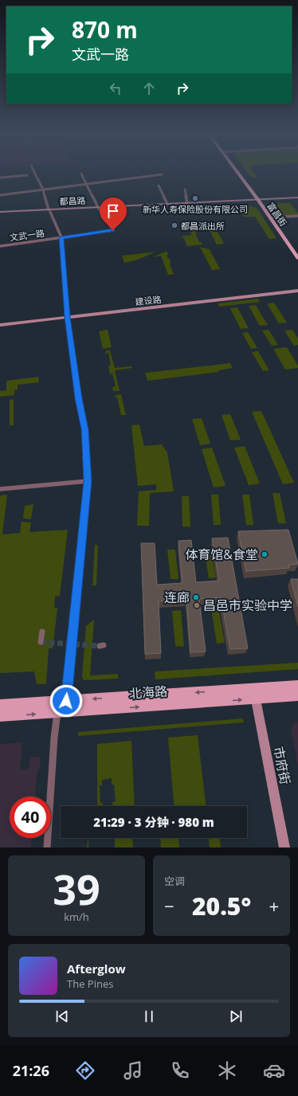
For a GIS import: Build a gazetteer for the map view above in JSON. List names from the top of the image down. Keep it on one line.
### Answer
{"streets":{"main road":["富昌街","北海路"],"street":["都昌路","文武一路","建设路","市府街"]},"crossings":[["都昌路","富昌街"],["都昌路","文武一路"],["北海路","市府街"]],"places":["新华人寿保险股份有限公司","都昌派出所","体育馆&食堂","连廊","昌邑市实验中学"],"page":{"turn":["870 m","文武一路"],"limit":"40","trip":"21:29 · 3 分钟 · 980 m","tile":[["39","km/h"],"空调"],"heat":["−","20.5°","+"],"song":["Afterglow","The Pines"],"tabs":"21:26"}}
